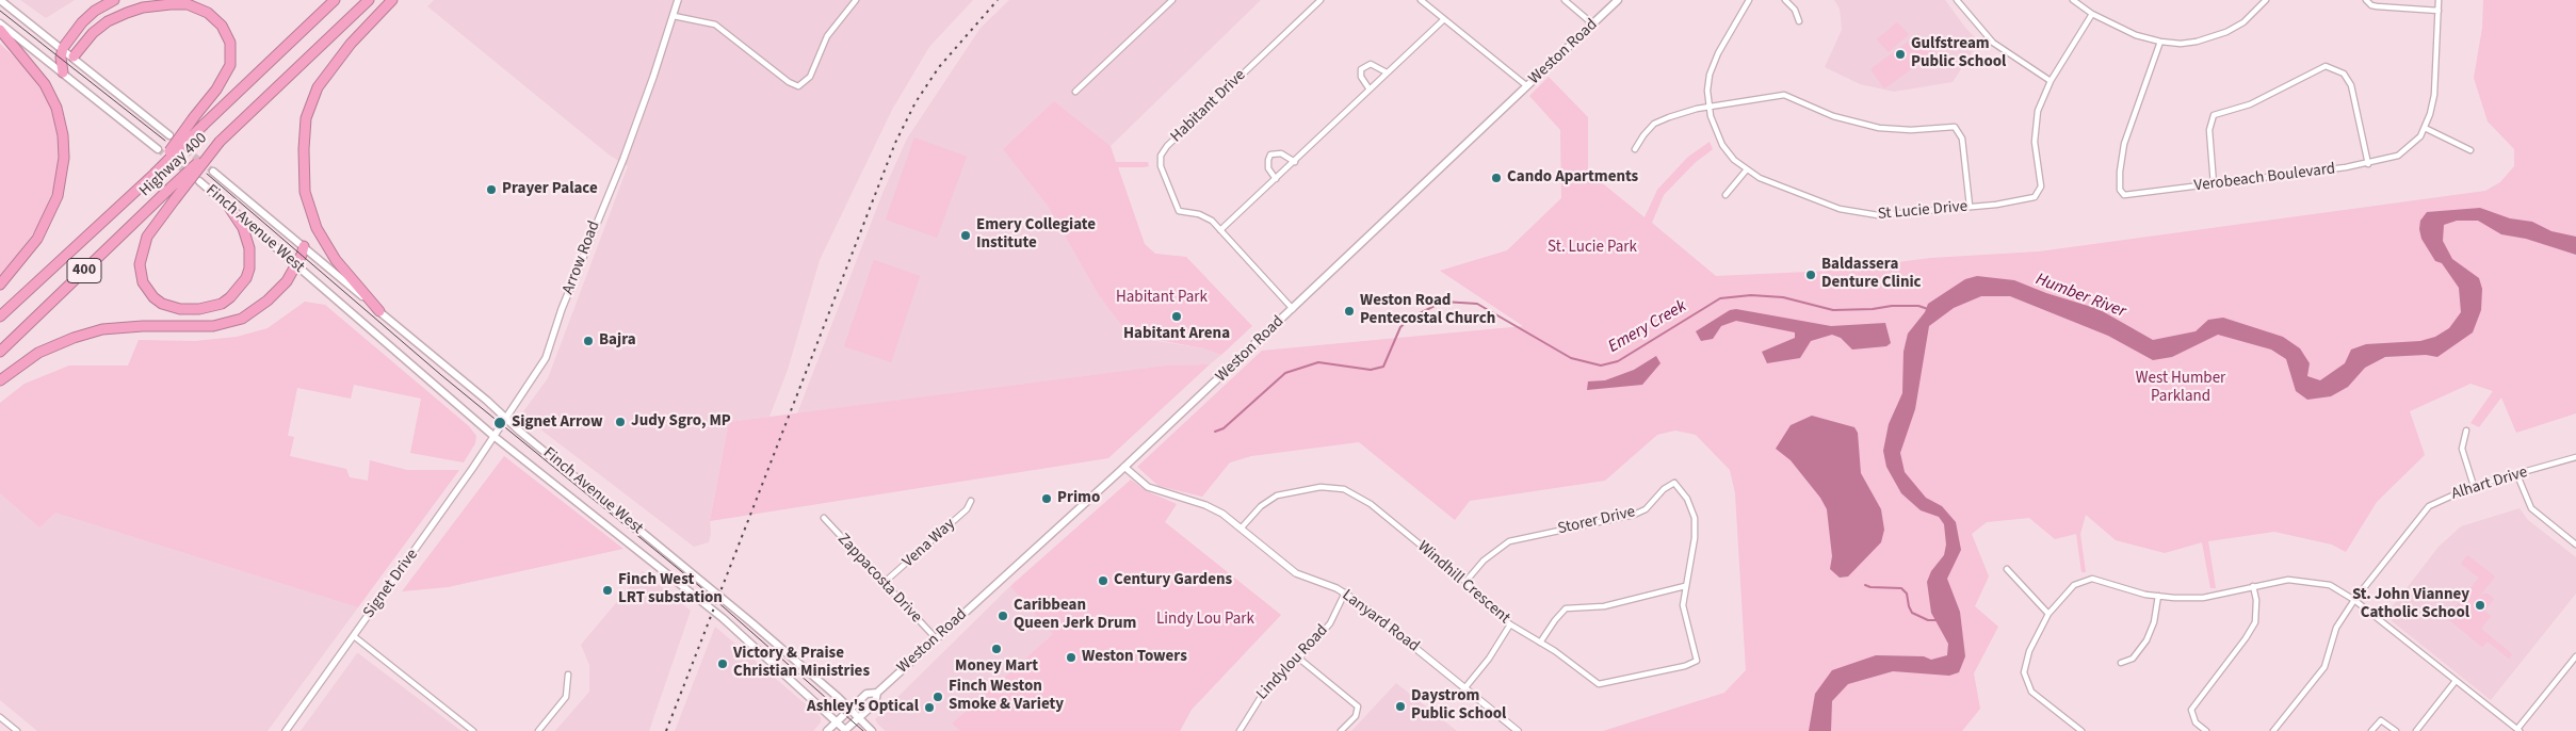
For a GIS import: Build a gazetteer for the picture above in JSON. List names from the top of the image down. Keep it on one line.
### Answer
{"streets":{"highway":["Highway 400","400"],"main road":["Weston Road","Finch Avenue West"],"street":["Habitant Drive","Verobeach Boulevard","St Lucie Drive","Arrow Road","Alhart Drive","Storer Drive","Vena Way","Zappacosta Drive","Windhill Crescent","Signet Drive","Lanyard Road","Lindylou Road"]},"crossings":[["Weston Road","Habitant Drive"],["Weston Road","Finch Avenue West"],["Weston Road","Zappacosta Drive"],["Weston Road","Lanyard Road"],["Finch Avenue West","Arrow Road"],["Finch Avenue West","Signet Drive"],["Arrow Road","Signet Drive"],["Storer Drive","Windhill Crescent"],["Vena Way","Zappacosta Drive"],["Windhill Crescent","Lanyard Road"],["Lanyard Road","Lindylou Road"]],"water":["Humber River","Emery Creek"],"parks":["St. Lucie Park","Habitant Park","West Humber Parkland","Lindy Lou Park"],"places":["Gulfstream Public School","Cando Apartments","Prayer Palace","Emery Collegiate Institute","Baldassera Denture Clinic","Weston Road Pentecostal Church","Habitant Arena","Bajra","Judy Sgro, MP","Signet Arrow","Primo","Century Gardens","Finch West LRT substation","St. John Vianney Catholic School","Caribbean Queen Jerk Drum","Money Mart","Weston Towers","Victory & Praise Christian Ministries","Finch Weston Smoke & Variety","Daystrom Public School","Ashley's Optical"]}
